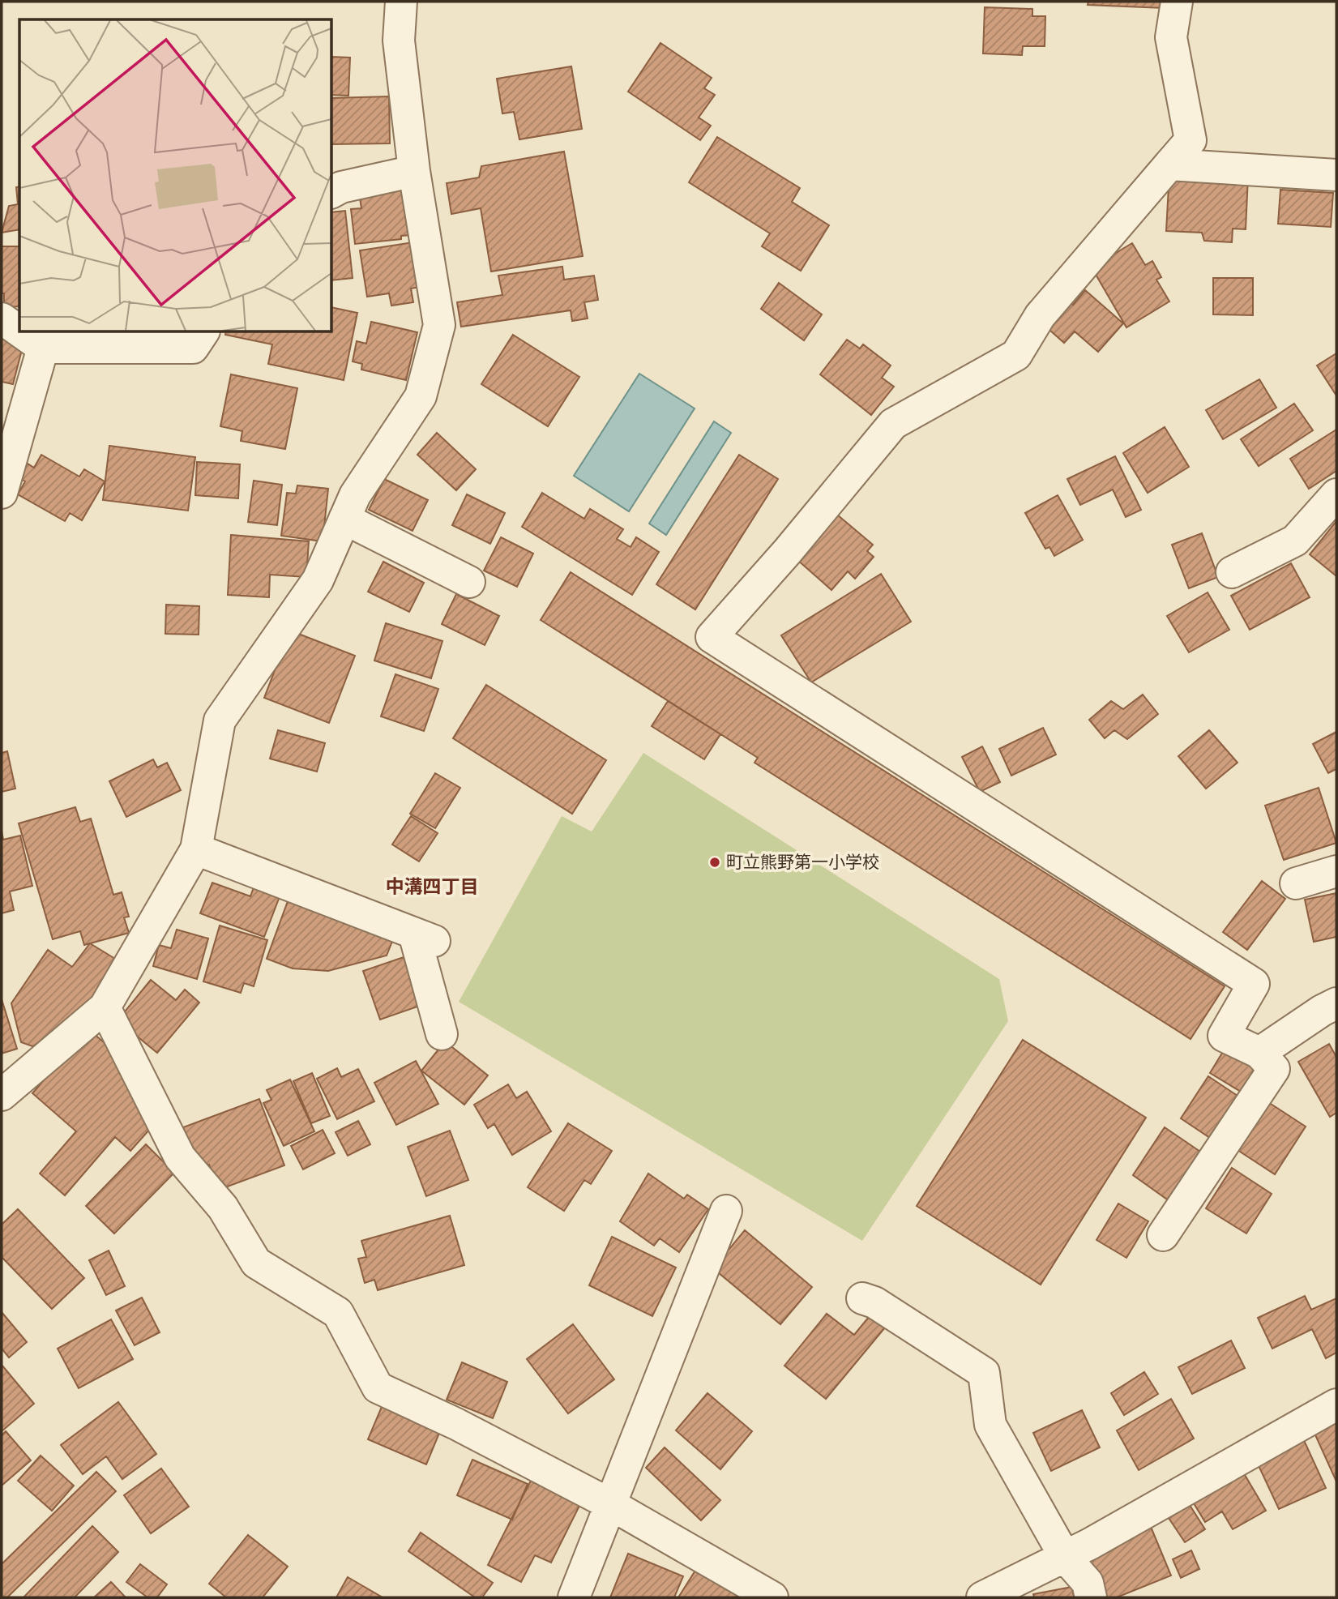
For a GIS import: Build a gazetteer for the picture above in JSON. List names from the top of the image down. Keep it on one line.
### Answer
{"districts":["中溝四丁目"],"places":["町立熊野第一小学校"]}
